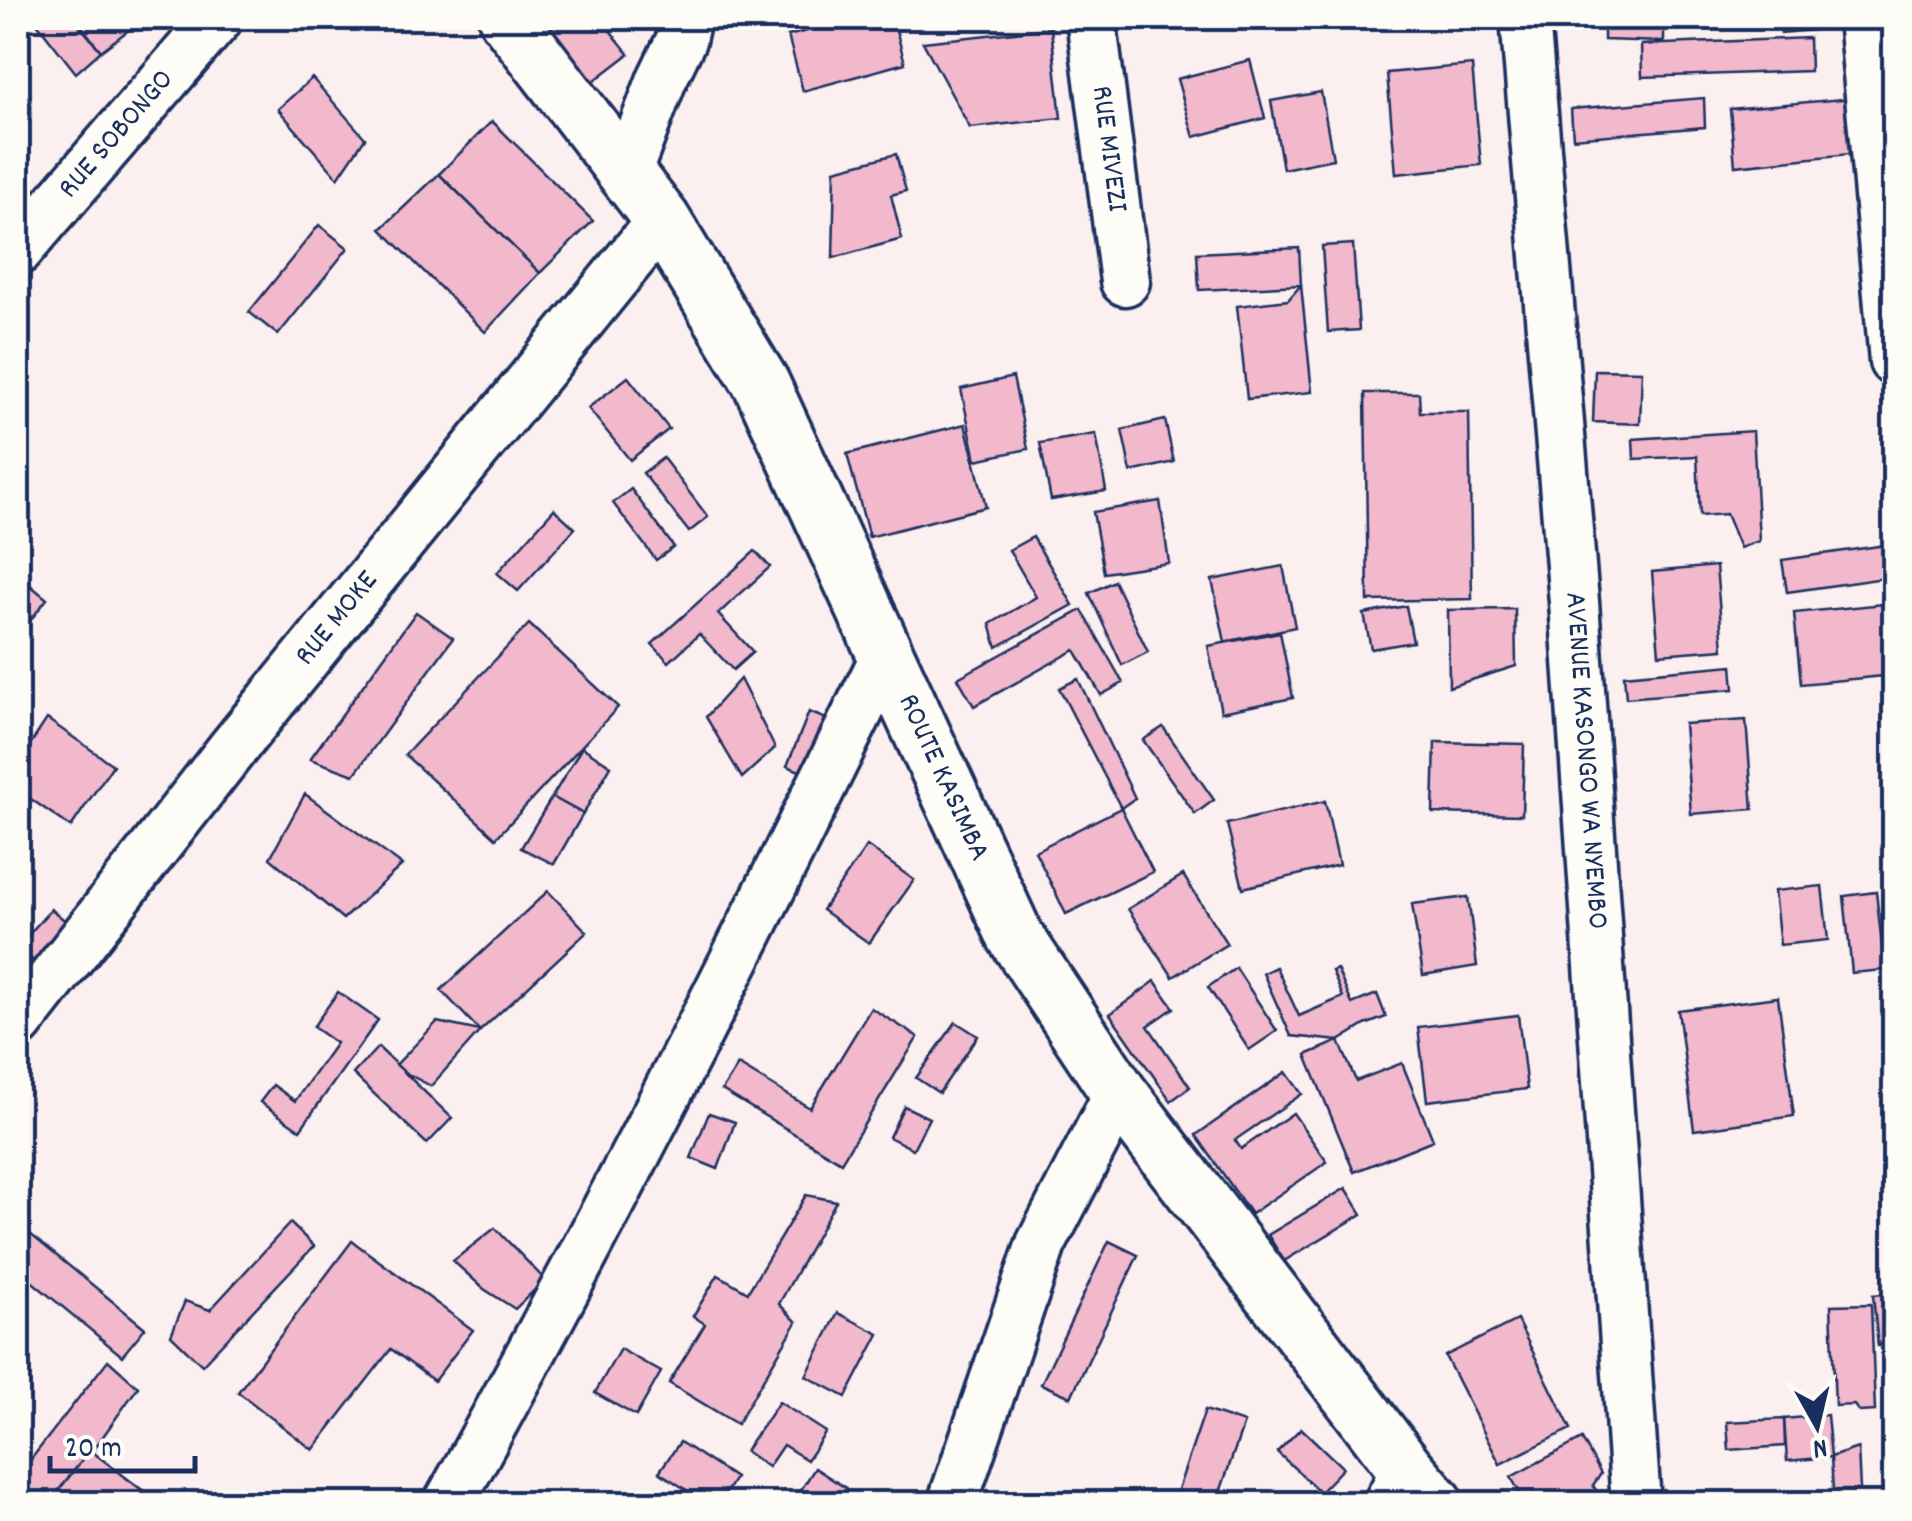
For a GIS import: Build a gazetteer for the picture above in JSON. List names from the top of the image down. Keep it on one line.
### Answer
{"streets":{"street":["RUE SOBONGO","RUE MIVEZI","RUE MOKE","AVENUE KASONGO WA NYEMBO","ROUTE KASIMBA"]},"crossings":[["RUE MOKE","ROUTE KASIMBA"]],"scale_bar":"20 m","north":"bottom"}
